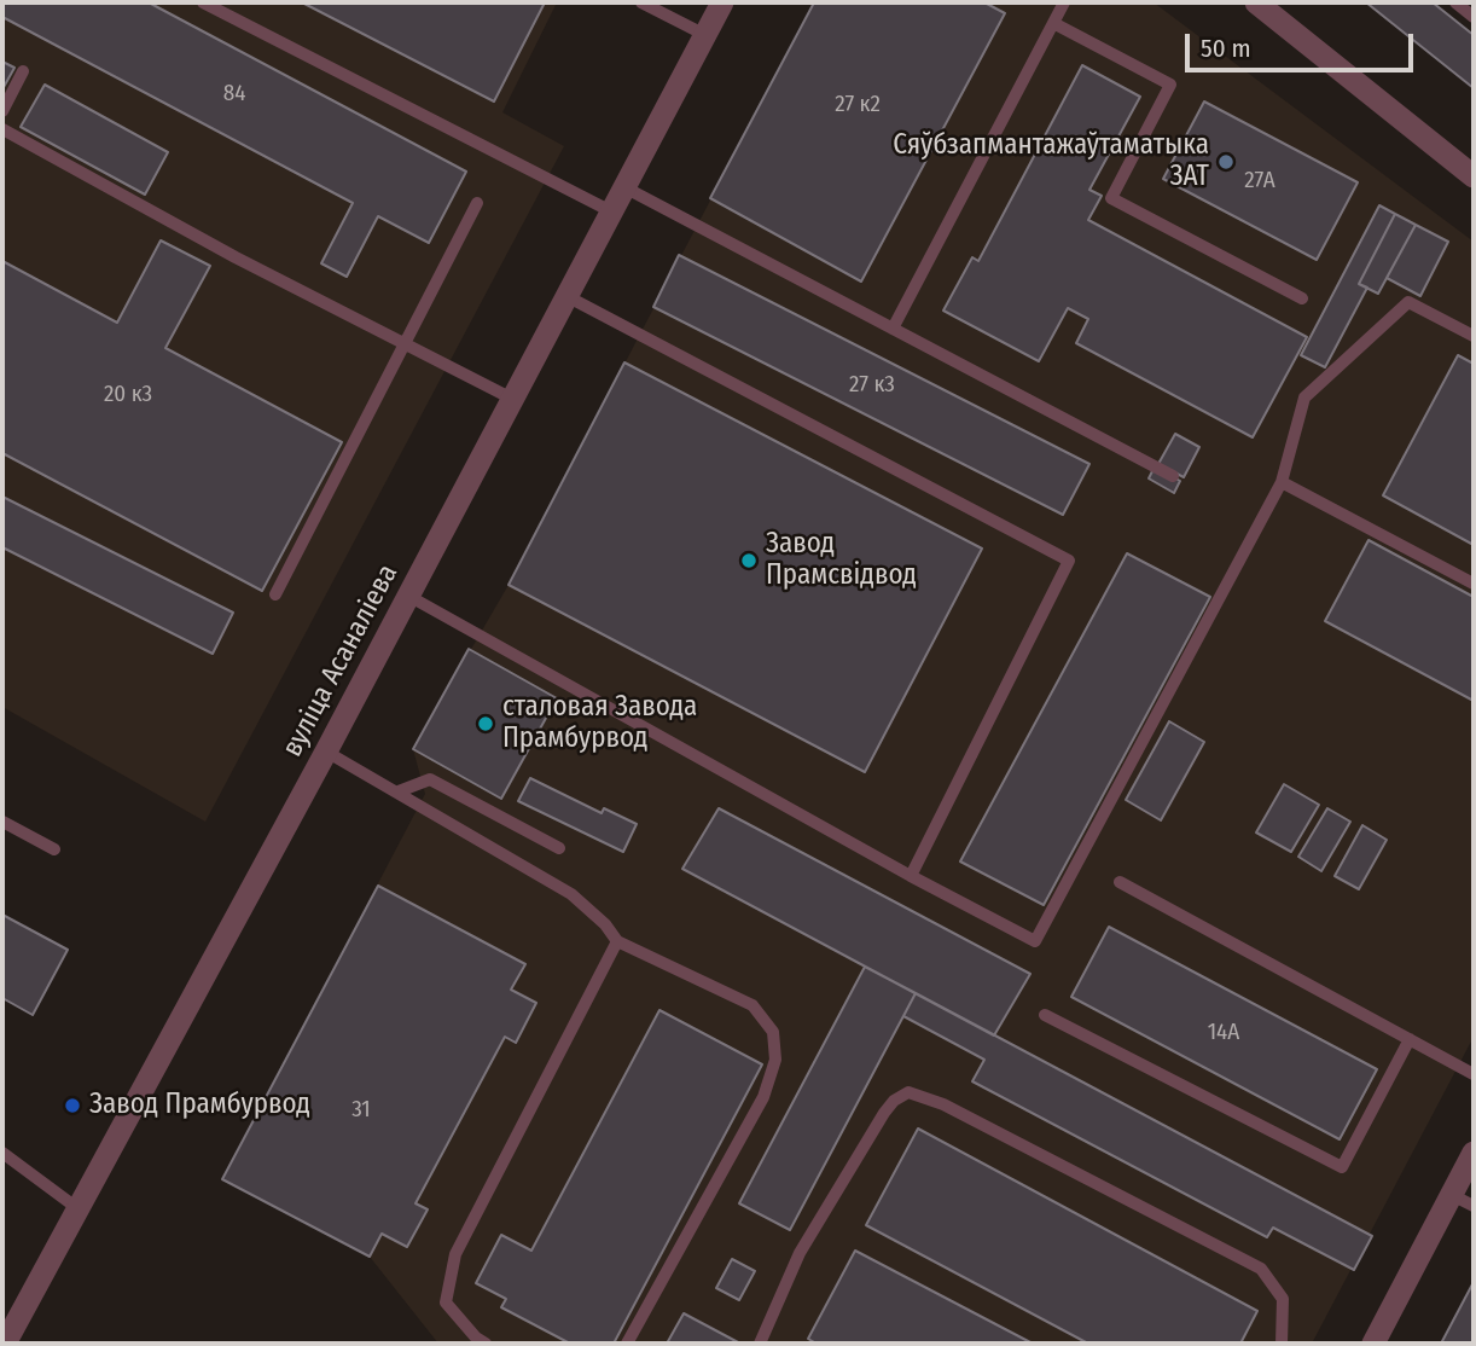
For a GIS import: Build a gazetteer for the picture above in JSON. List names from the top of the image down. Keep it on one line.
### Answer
{"streets":{"street":["вуліца Асаналіева"]},"places":["Сяўбзапмантажаўтаматыка ЗАТ","Завод Прамсвідвод","сталовая Завода Прамбурвод","Завод Прамбурвод"],"house_numbers":["84","27 к2","27А","27 к3","20 к3","14А","31"],"scale_bar":"50 m"}
